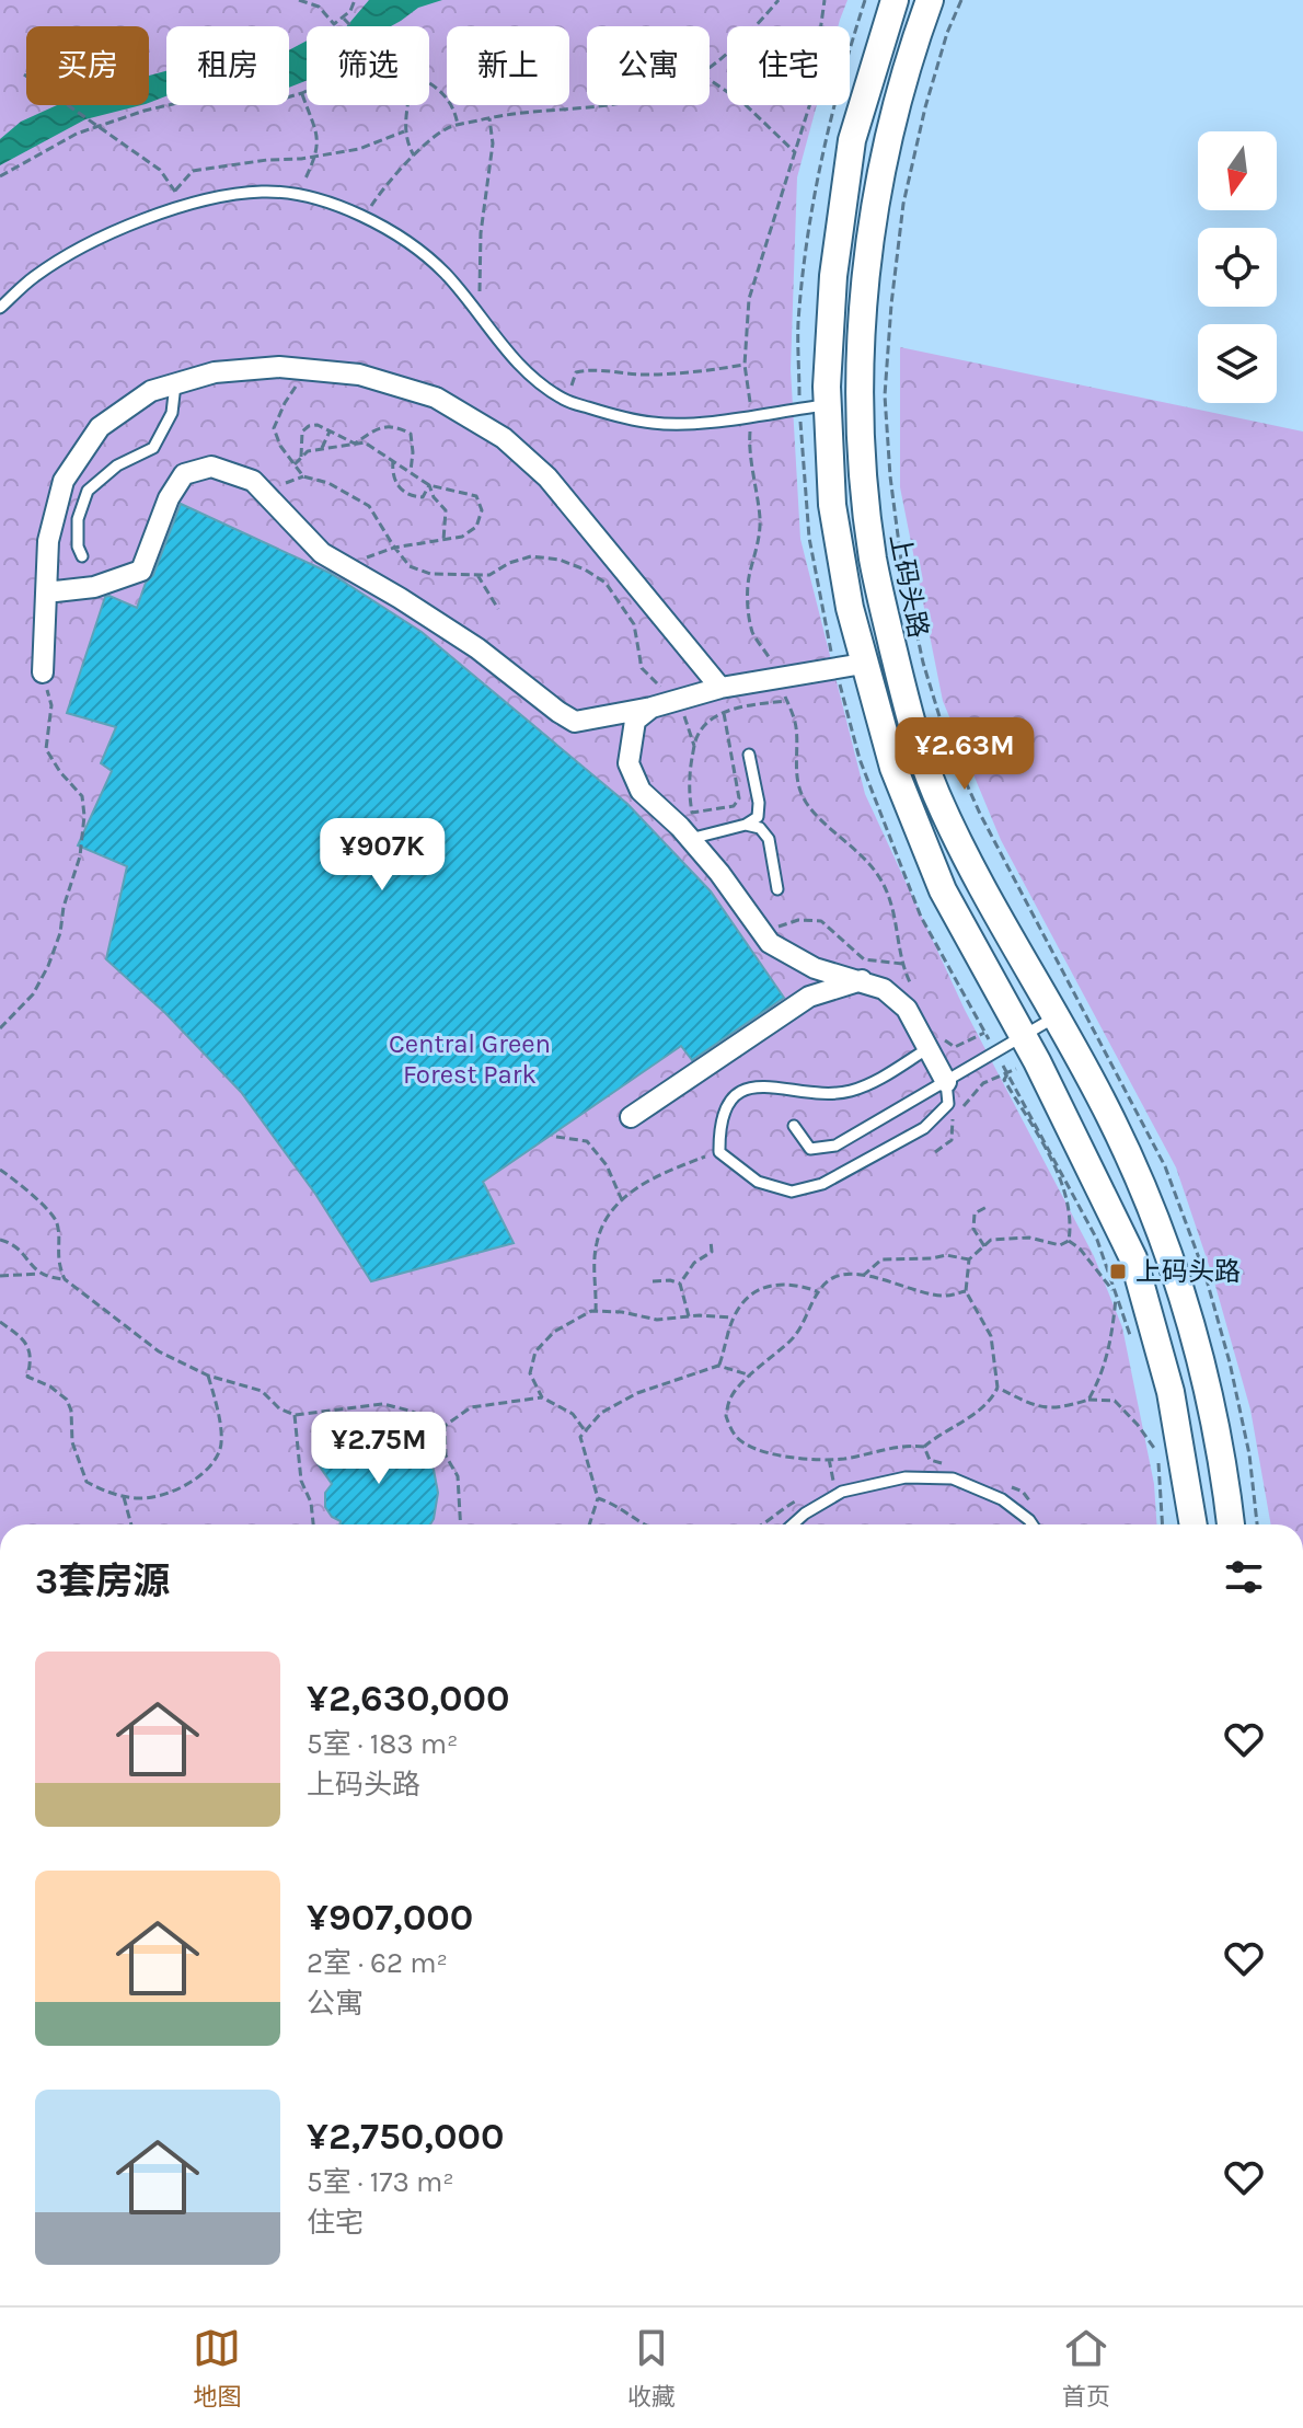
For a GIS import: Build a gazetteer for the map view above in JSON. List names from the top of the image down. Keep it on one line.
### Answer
{"streets":{"main road":["上码头路"]},"parks":["Central Green Forest Park"],"places":{"transit":["上码头路"]},"north":"bottom","page":{"chip":["买房","租房","筛选","新上","公寓","住宅"],"price":["¥2.63M","¥907K","¥2.75M"],"heading":"3套房源","list":[{"name":"¥2,630,000","note":"5室 · 183 m² · 上码头路"},{"name":"¥907,000","note":"2室 · 62 m² · 公寓"},{"name":"¥2,750,000","note":"5室 · 173 m² · 住宅"}],"tabs":["地图","收藏","首页"]}}
